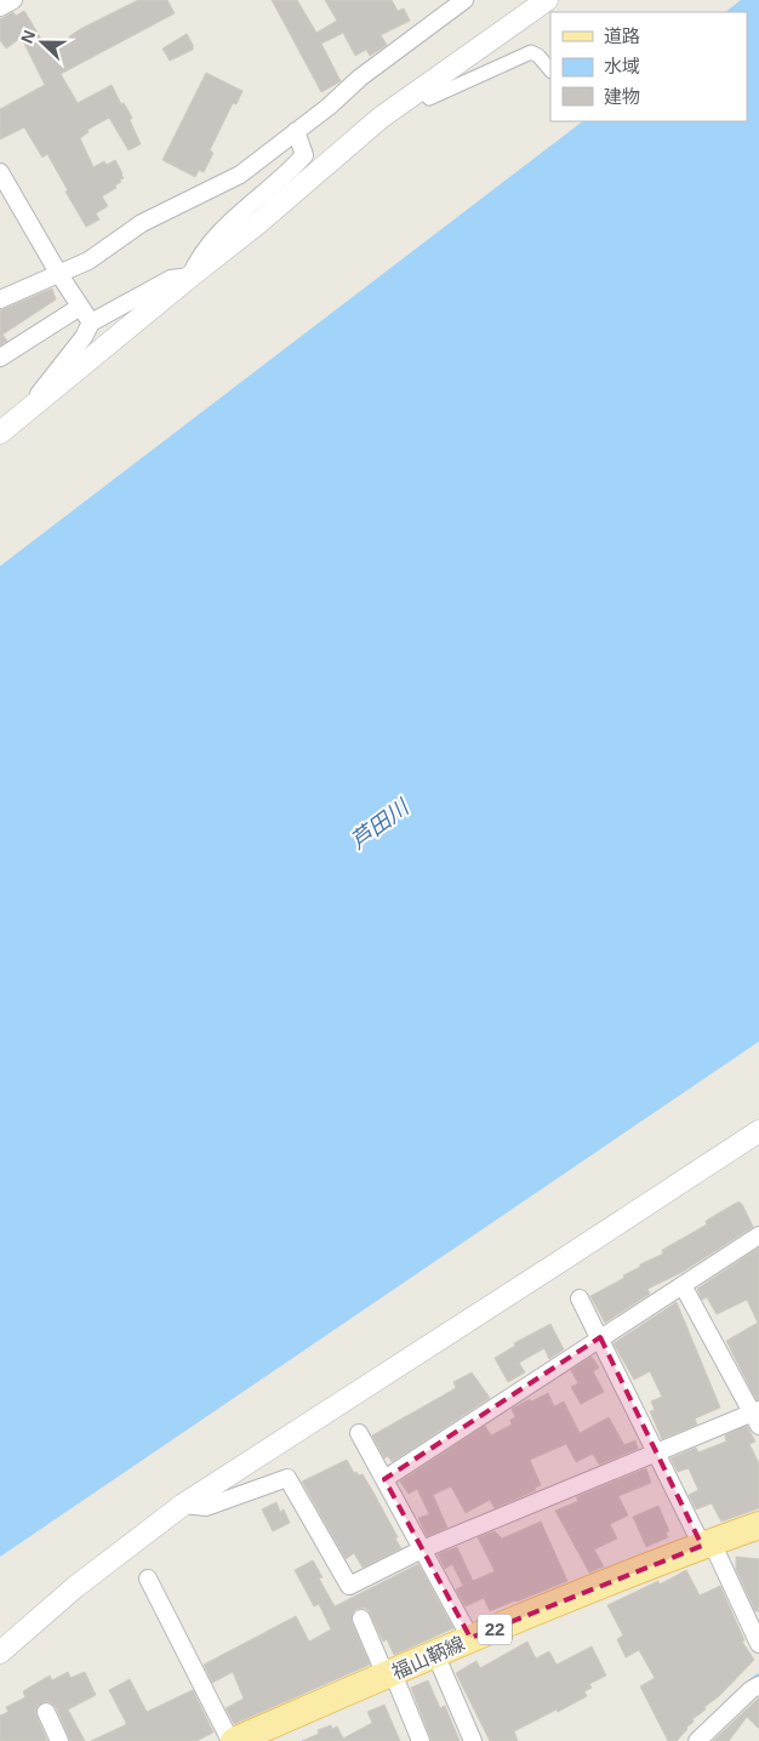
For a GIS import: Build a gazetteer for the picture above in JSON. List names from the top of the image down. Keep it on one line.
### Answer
{"streets":{"main road":["22","福山鞆線"]},"water":["芦田川"],"legend":["道路","水域","建物"],"north":"left"}
